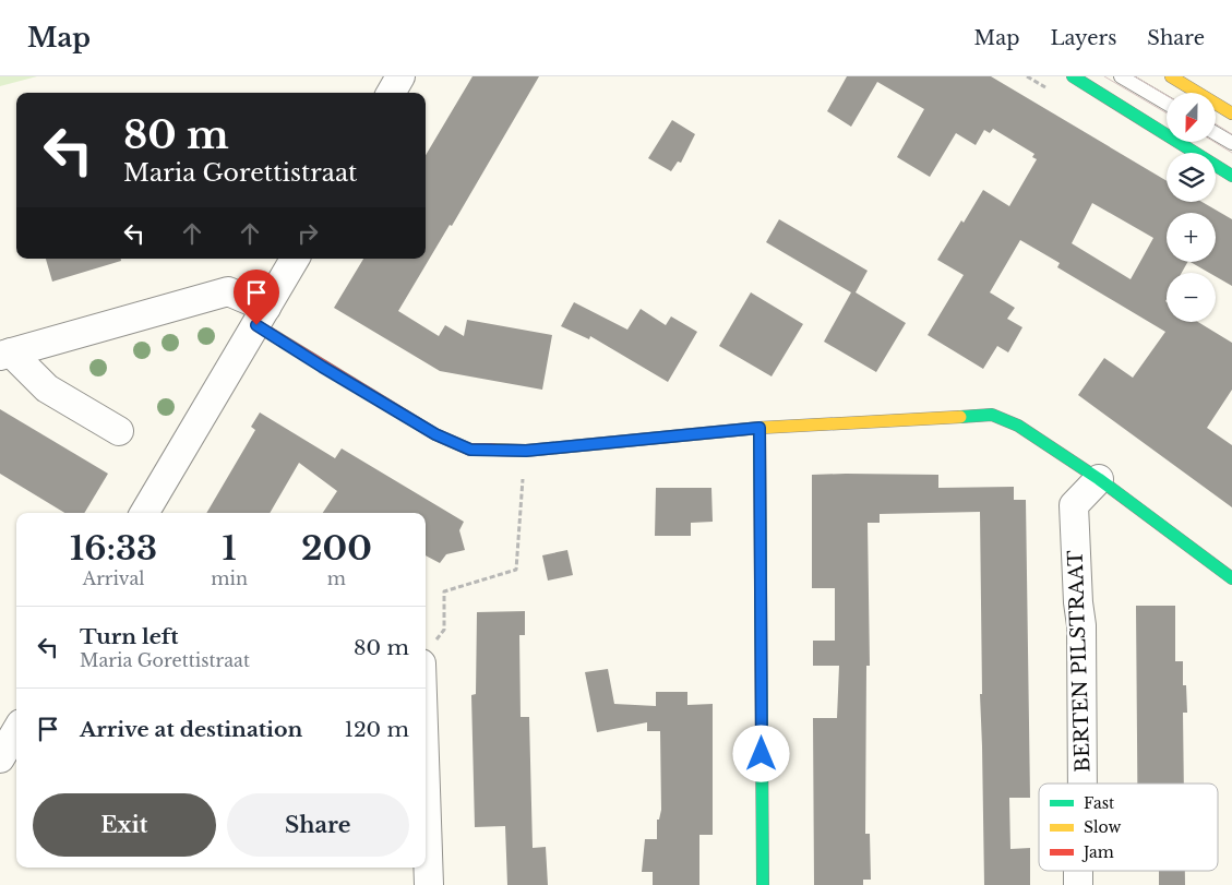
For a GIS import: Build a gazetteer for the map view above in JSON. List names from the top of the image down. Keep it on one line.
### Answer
{"streets":{"street":["BERTEN PILSTRAAT"]},"legend":["Fast","Slow","Jam"],"north":"bottom","page":{"header":"Map","nav":["Map","Layers","Share"],"map_buttons":["+","−"],"turn":["80 m","Maria Gorettistraat"],"eta":["16:33","Arrival","1","min","200","m"],"list":[{"name":"Turn left","note":"Maria Gorettistraat","value":"80 m"},{"name":"Arrive at destination","value":"120 m"}],"buttons":["Exit","Share"]}}
